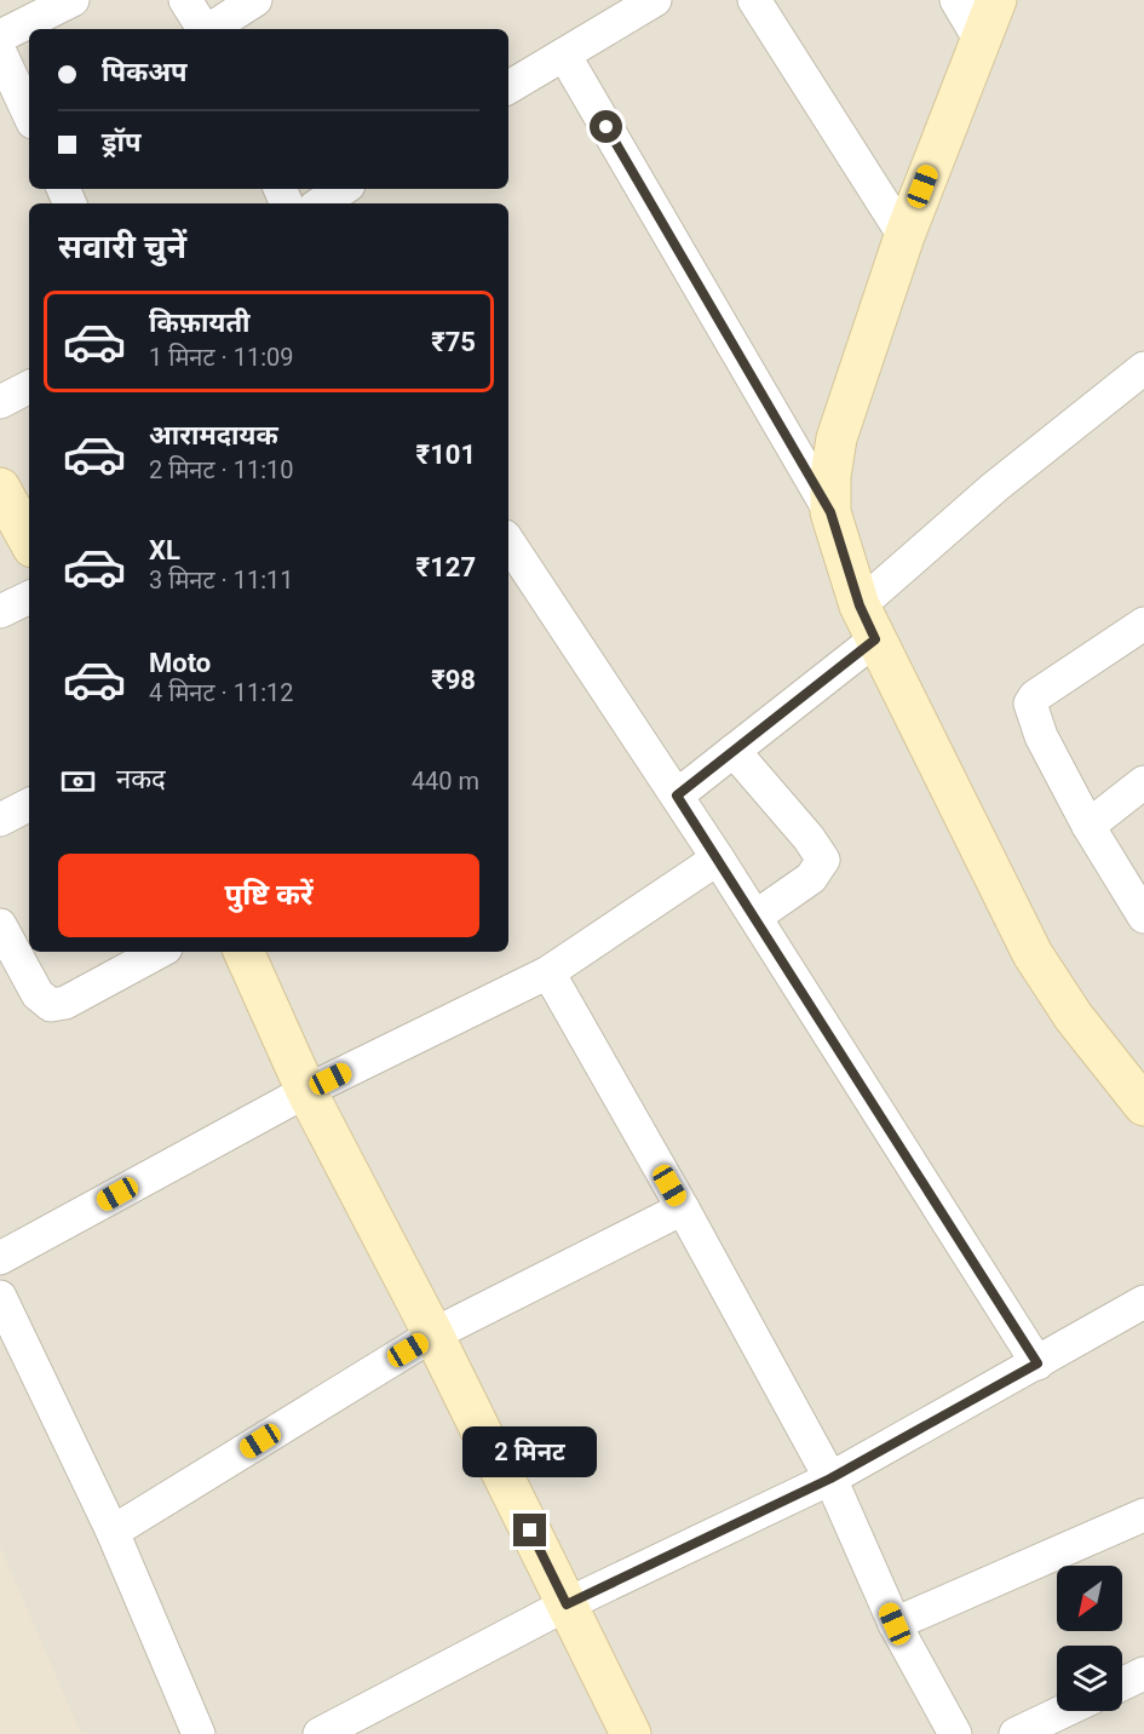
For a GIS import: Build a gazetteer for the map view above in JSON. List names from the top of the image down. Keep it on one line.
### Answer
{"north":"bottom left","page":{"banner":["पिकअप","ड्रॉप"],"heading":"सवारी चुनें","list":[{"name":"किफ़ायती","note":"1 मिनट · 11:09","value":"₹75"},{"name":"आरामदायक","note":"2 मिनट · 11:10","value":"₹101"},{"name":"XL","note":"3 मिनट · 11:11","value":"₹127"},{"name":"Moto","note":"4 मिनट · 11:12","value":"₹98"}],"pay":["नकद","440 m"],"buttons":"पुष्टि करें","bubble":"2 मिनट"}}
